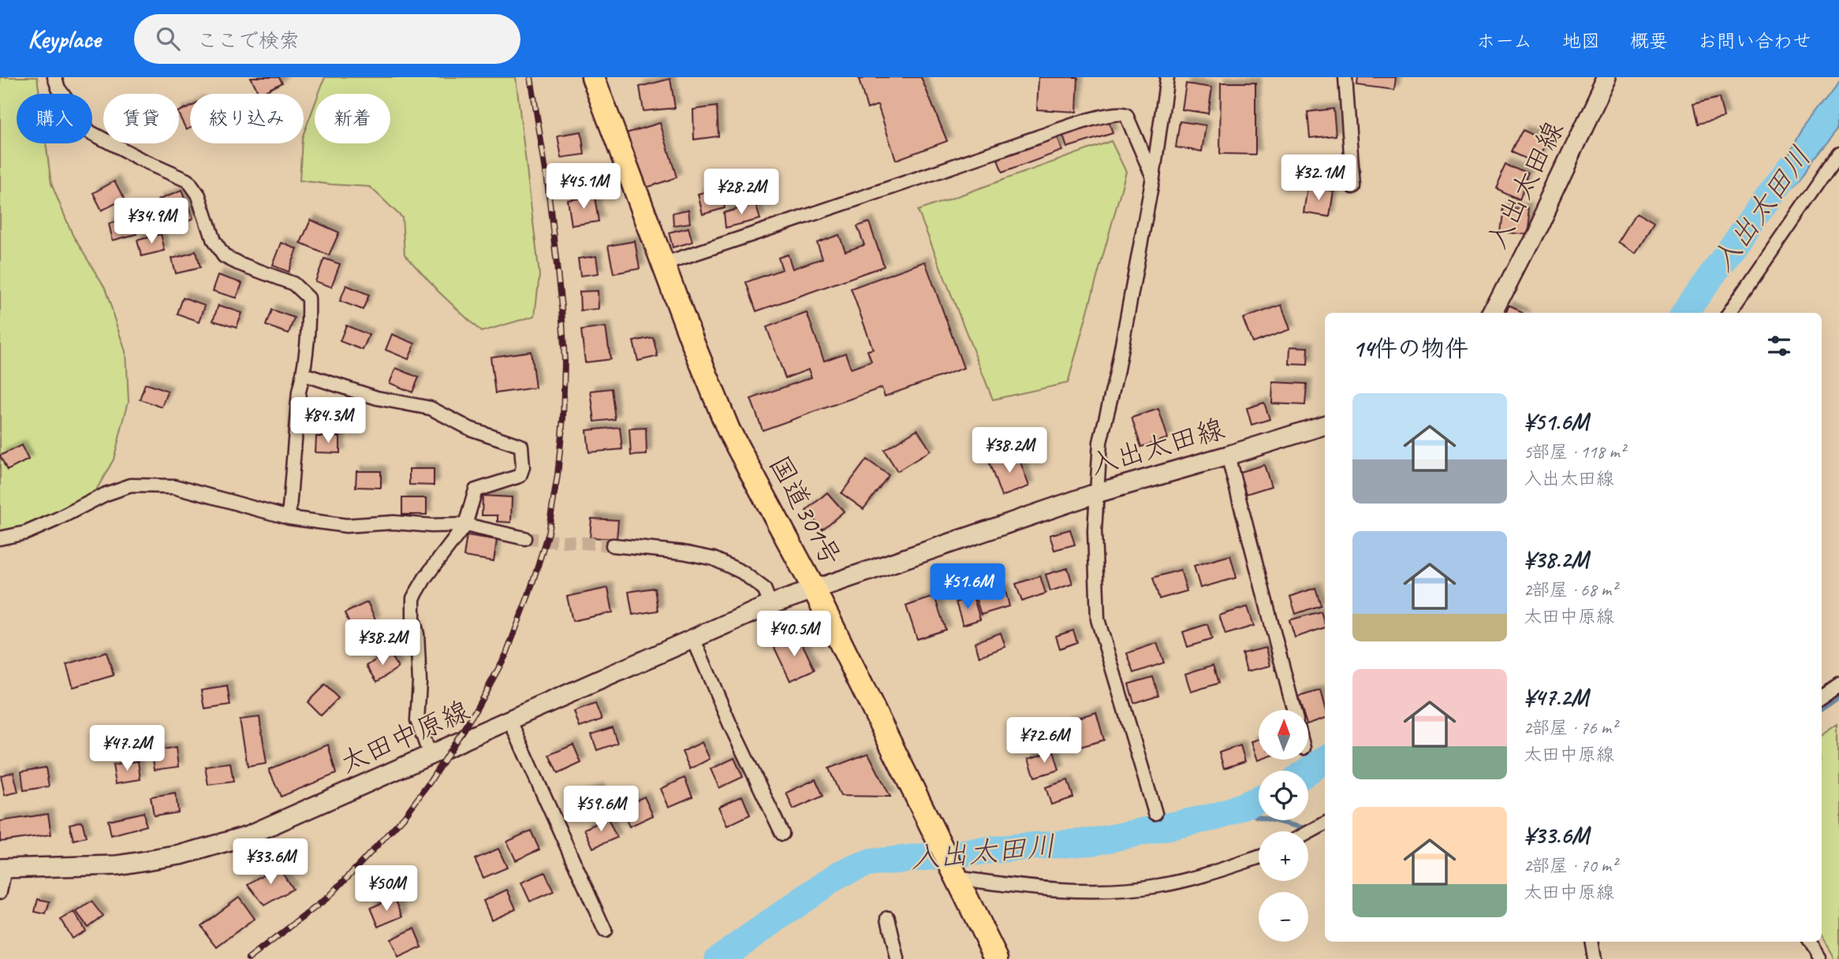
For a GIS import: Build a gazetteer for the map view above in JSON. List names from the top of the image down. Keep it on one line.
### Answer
{"streets":{"highway":["国道301号"],"main road":["入出太田線","太田中原線"]},"crossings":[["入出太田線","国道301号"],["入出太田線","太田中原線"],["国道301号","太田中原線"]],"water":["入出太田川"],"north":"top","page":{"header":"Keyplace","search":"ここで検索","nav":["ホーム","地図","概要","お問い合わせ"],"chip":["購入","賃貸","絞り込み","新着"],"price":["¥32.1M","¥45.1M","¥28.2M","¥34.9M","¥84.3M","¥38.2M","¥51.6M","¥40.5M","¥38.2M","¥72.6M","¥47.2M","¥59.6M","¥33.6M","¥50M"],"heading":"14件の物件","list":[{"name":"¥51.6M","note":"5部屋 · 118 m² · 入出太田線"},{"name":"¥38.2M","note":"2部屋 · 68 m² · 太田中原線"},{"name":"¥47.2M","note":"2部屋 · 76 m² · 太田中原線"},{"name":"¥33.6M","note":"2部屋 · 70 m² · 太田中原線"}],"map_buttons":["+","−"]}}
